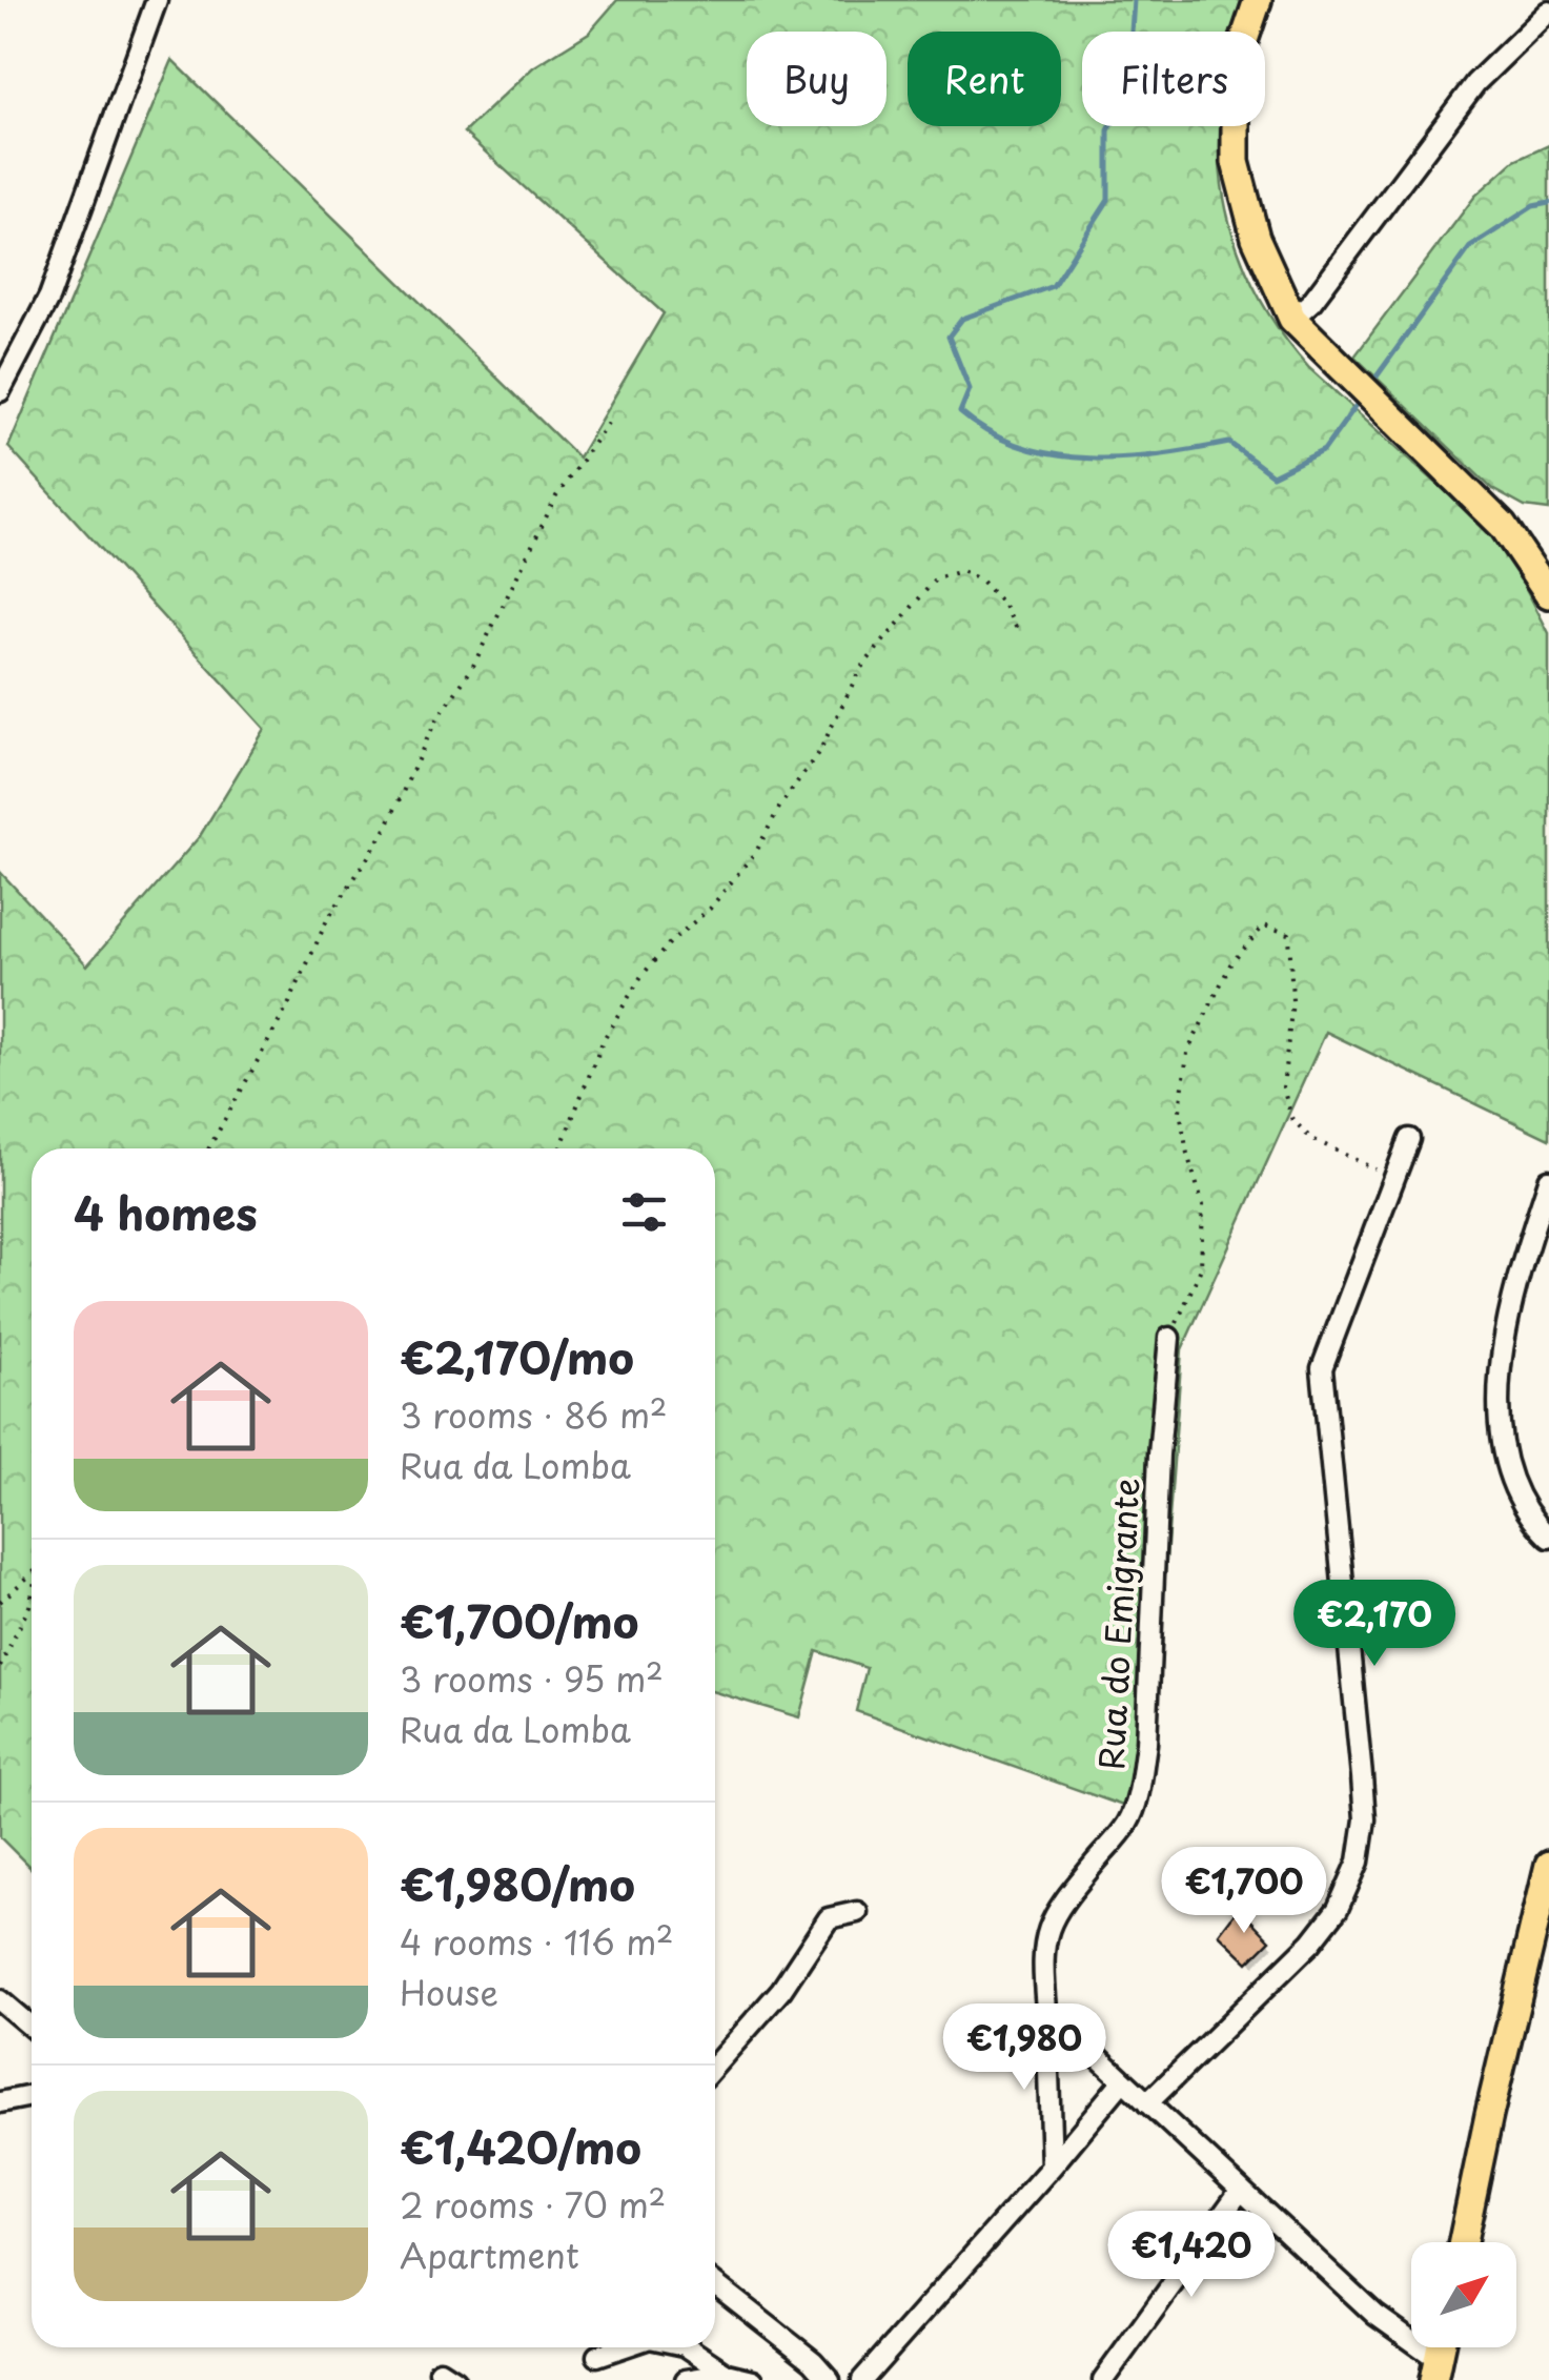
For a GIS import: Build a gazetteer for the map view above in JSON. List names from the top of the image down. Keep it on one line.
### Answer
{"streets":{"street":["Rua do Emigrante"]},"north":"top right","page":{"chip":["Buy","Rent","Filters"],"heading":"4 homes","list":[{"name":"€2,170/mo","note":"3 rooms · 86 m² · Rua da Lomba"},{"name":"€1,700/mo","note":"3 rooms · 95 m² · Rua da Lomba"},{"name":"€1,980/mo","note":"4 rooms · 116 m² · House"},{"name":"€1,420/mo","note":"2 rooms · 70 m² · Apartment"}],"price":["€2,170","€1,700","€1,980","€1,420"]}}
